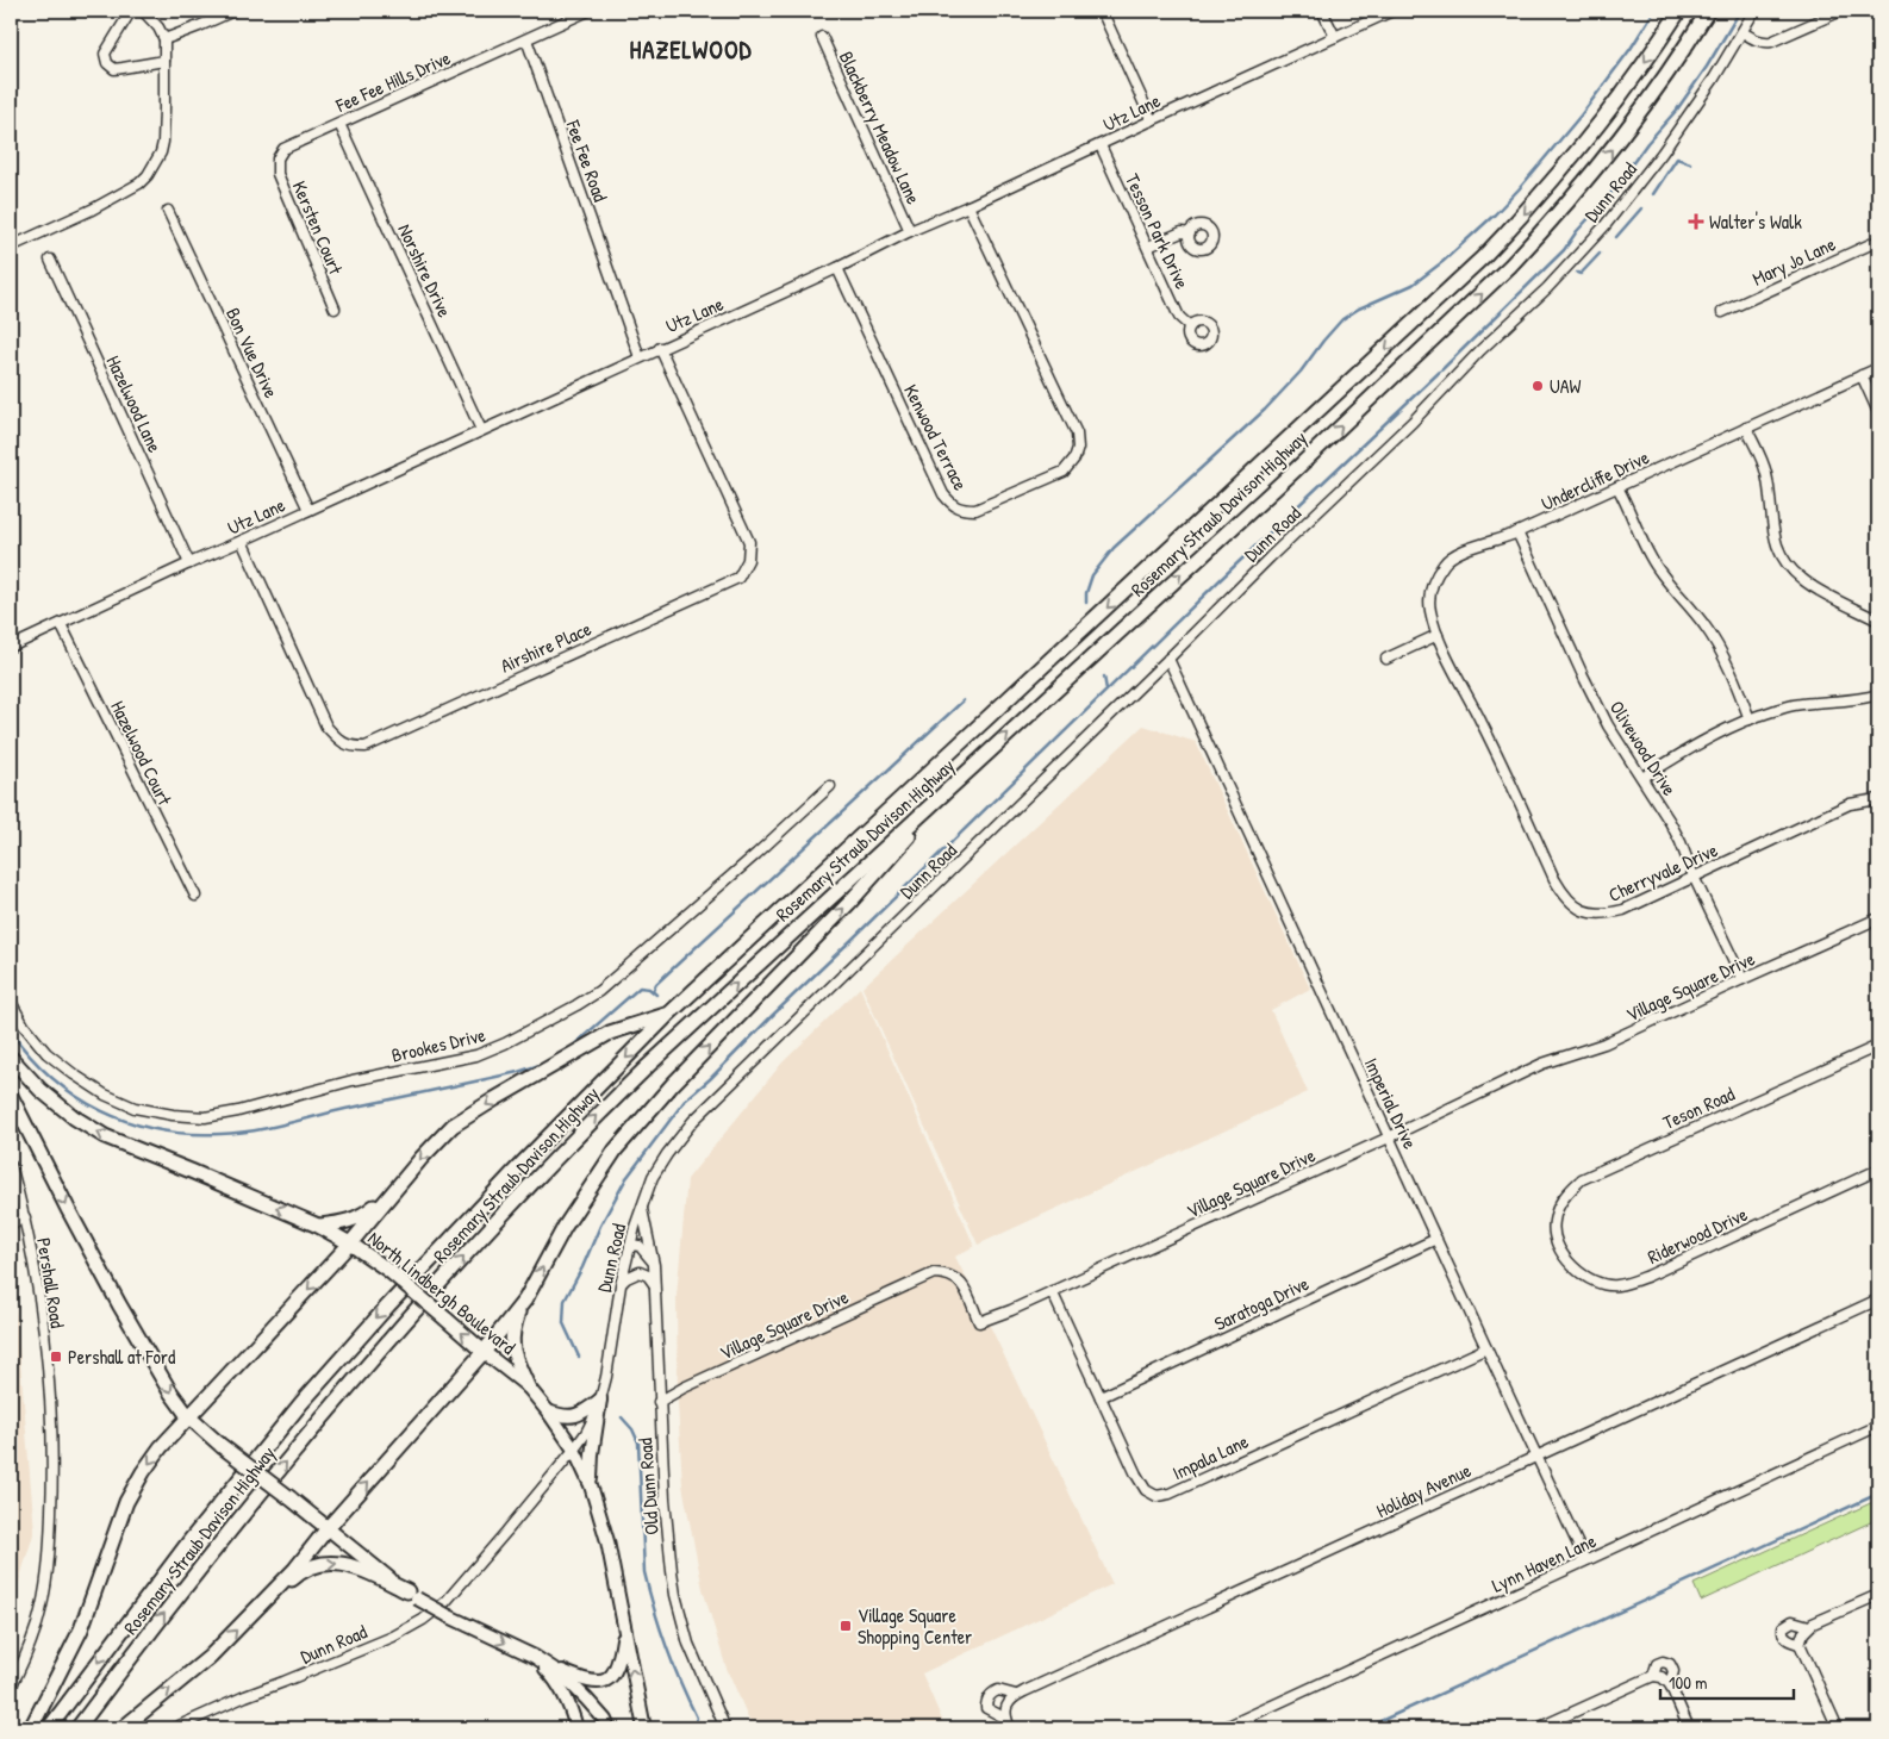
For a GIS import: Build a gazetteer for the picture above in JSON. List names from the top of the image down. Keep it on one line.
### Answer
{"streets":{"highway":["Rosemary Straub Davison Highway","North Lindbergh Boulevard"],"street":["Fee Fee Hills Drive","Utz Lane","Blackberry Meadow Lane","Fee Fee Road","Dunn Road","Kersten Court","Tesson Park Drive","Mary Jo Lane","Norshire Drive","Bon Vue Drive","Hazelwood Lane","Kenwood Terrace","Undercliffe Drive","Airshire Place","Olivewood Drive","Hazelwood Court","Cherryvale Drive","Village Square Drive","Brookes Drive","Imperial Drive","Teson Road","Riderwood Drive","Pershall Road","Saratoga Drive","Impala Lane","Old Dunn Road","Holiday Avenue","Lynn Haven Lane"]},"crossings":[["Fee Fee Hills Drive","Fee Fee Road"],["Fee Fee Hills Drive","Kersten Court"],["Fee Fee Hills Drive","Norshire Drive"],["Utz Lane","Blackberry Meadow Lane"],["Utz Lane","Fee Fee Road"],["Utz Lane","Tesson Park Drive"],["Utz Lane","Norshire Drive"],["Utz Lane","Bon Vue Drive"],["Utz Lane","Hazelwood Lane"],["Utz Lane","Kenwood Terrace"],["Utz Lane","Airshire Place"],["Utz Lane","Hazelwood Court"],["Dunn Road","Imperial Drive"],["Dunn Road","North Lindbergh Boulevard"],["Dunn Road","Old Dunn Road"],["Undercliffe Drive","Olivewood Drive"],["Undercliffe Drive","Cherryvale Drive"],["Olivewood Drive","Cherryvale Drive"],["Olivewood Drive","Village Square Drive"],["Village Square Drive","Imperial Drive"],["Village Square Drive","Impala Lane"],["Village Square Drive","Old Dunn Road"],["Imperial Drive","Saratoga Drive"],["Imperial Drive","Impala Lane"],["Imperial Drive","Holiday Avenue"],["Imperial Drive","Lynn Haven Lane"],["Teson Road","Riderwood Drive"],["Saratoga Drive","Impala Lane"]],"one_way":["North Lindbergh Boulevard"],"districts":["HAZELWOOD"],"places":{"health":["Walter's Walk"],"other":["UAW"],"transit":["Pershall at Ford","Village Square Shopping Center"]},"scale_bar":"100 m"}
